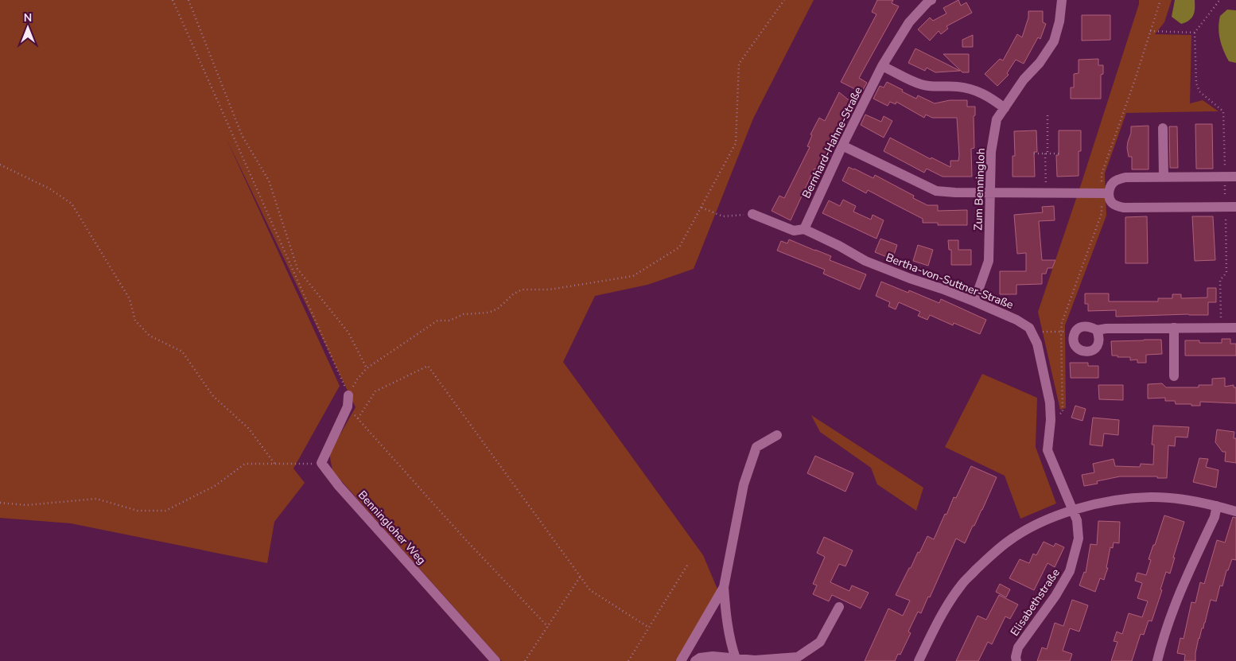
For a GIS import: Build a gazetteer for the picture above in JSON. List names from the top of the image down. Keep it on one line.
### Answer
{"streets":{"street":["Bernhard-Hahne-Straße","Zum Benningloh","Bertha-von-Suttner-Straße","Benningloher Weg","Elisabethstraße"]},"crossings":[["Bernhard-Hahne-Straße","Bertha-von-Suttner-Straße"],["Zum Benningloh","Bertha-von-Suttner-Straße"],["Bertha-von-Suttner-Straße","Elisabethstraße"]],"north":"top"}
